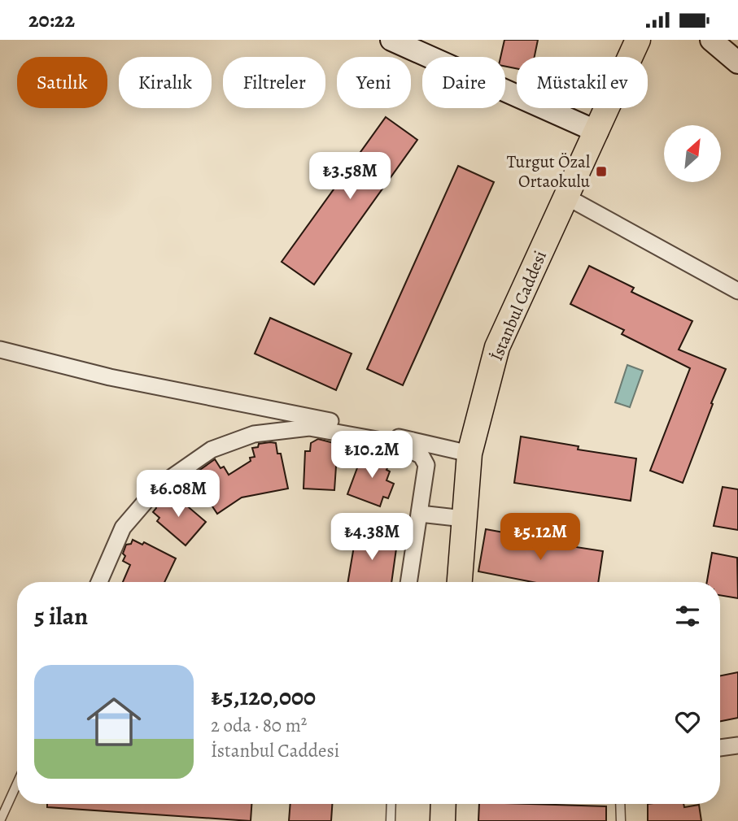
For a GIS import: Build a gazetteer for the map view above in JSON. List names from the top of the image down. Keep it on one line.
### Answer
{"streets":{"main road":["İstanbul Caddesi"]},"places":{"transit":["Turgut Özal Ortaokulu"]},"north":"top right","page":{"status":"20:22","chip":["Satılık","Kiralık","Filtreler","Yeni","Daire","Müstakil ev"],"price":["₺3.58M","₺10.2M","₺6.08M","₺4.38M","₺5.12M"],"heading":"5 ilan","list":[{"name":"₺5,120,000","note":"2 oda · 80 m² · İstanbul Caddesi"}]}}
